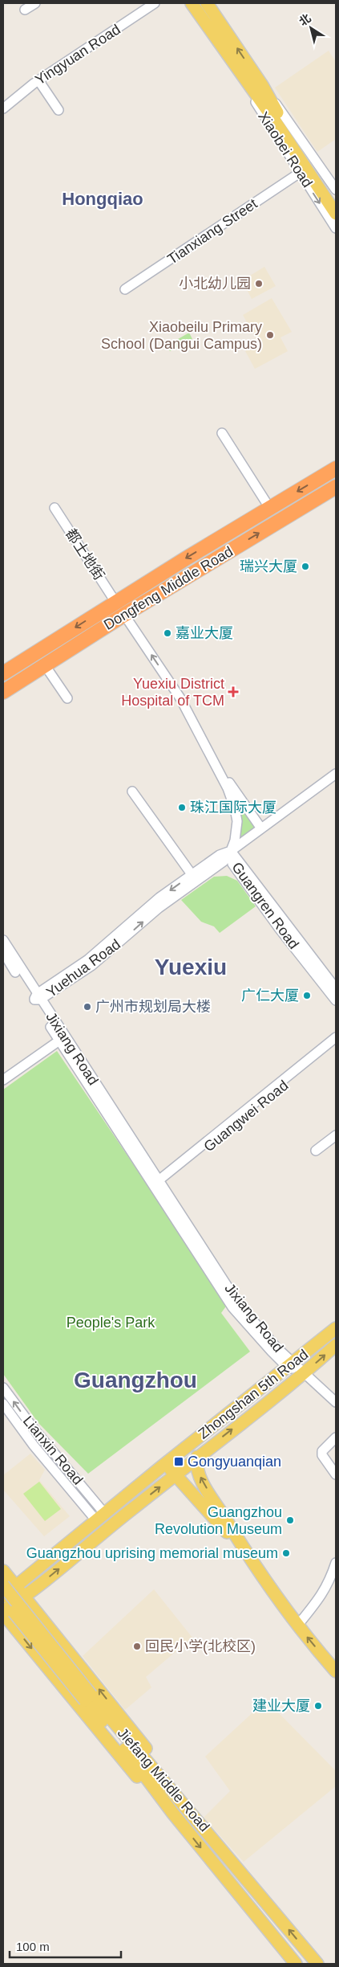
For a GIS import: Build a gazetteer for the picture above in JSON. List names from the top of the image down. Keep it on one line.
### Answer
{"streets":{"highway":["Dongfeng Middle Road"],"main road":["Xiaobei Road","Zhongshan 5th Road","Jiefang Middle Road"],"street":["Yingyuan Road","Tianxiang Street","都土地街","Guangren Road","Yuehua Road","Jixiang Road","Guangwei Road","Lianxin Road"]},"crossings":[["Xiaobei Road","Tianxiang Street"],["都土地街","Dongfeng Middle Road"],["Guangren Road","Yuehua Road"],["Yuehua Road","Jixiang Road"],["Jixiang Road","Guangwei Road"],["Jixiang Road","Zhongshan 5th Road"],["Zhongshan 5th Road","Lianxin Road"],["Zhongshan 5th Road","Jiefang Middle Road"]],"districts":["Hongqiao","Yuexiu","Guangzhou"],"parks":["People's Park"],"places":{"other":["小北幼儿园","Xiaobeilu Primary School (Dangui Campus)","瑞兴大厦","嘉业大厦","珠江国际大厦","广仁大厦","广州市规划局大楼","Guangzhou Revolution Museum","Guangzhou uprising memorial museum","回民小学(北校区)","建业大厦"],"health":["Yuexiu District Hospital of TCM"],"transit":["Gongyuanqian"]},"scale_bar":"100 m","north":"top left"}
